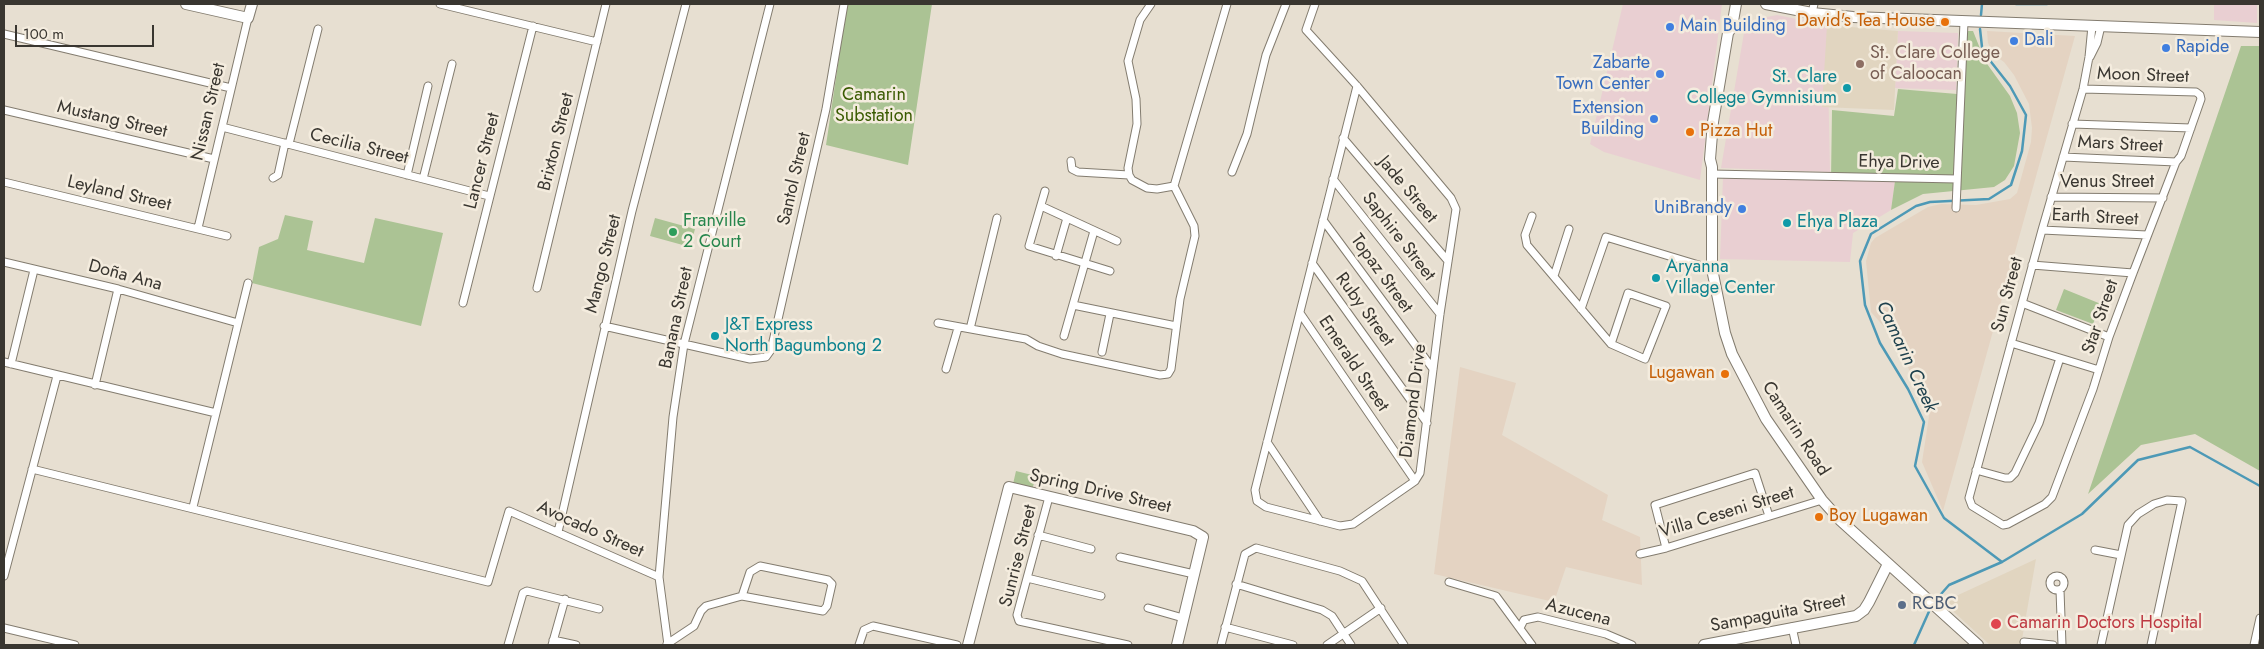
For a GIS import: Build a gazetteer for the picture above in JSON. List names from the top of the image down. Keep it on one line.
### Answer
{"streets":{"main road":["Nissan Street","Camarin Road","Spring Drive Street","Sampaguita Street"],"street":["Moon Street","Mustang Street","Brixton Street","Mars Street","Cecilia Street","Lancer Street","Ehya Drive","Santol Street","Venus Street","Jade Street","Leyland Street","Earth Street","Saphire Street","Mango Street","Topaz Street","Doña Ana","Sun Street","Ruby Street","Star Street","Banana Street","Emerald Street","Diamond Drive","Villa Ceseni Street","Avocado Street","Sunrise Street","Azucena"]},"crossings":[["Moon Street","Sun Street"],["Moon Street","Star Street"],["Nissan Street","Mustang Street"],["Nissan Street","Cecilia Street"],["Nissan Street","Leyland Street"],["Mars Street","Sun Street"],["Mars Street","Star Street"],["Cecilia Street","Lancer Street"],["Ehya Drive","Camarin Road"],["Santol Street","Banana Street"],["Venus Street","Sun Street"],["Venus Street","Star Street"],["Jade Street","Diamond Drive"],["Earth Street","Sun Street"],["Earth Street","Star Street"],["Saphire Street","Diamond Drive"],["Mango Street","Avocado Street"],["Topaz Street","Diamond Drive"],["Sun Street","Star Street"],["Ruby Street","Diamond Drive"],["Banana Street","Avocado Street"],["Emerald Street","Diamond Drive"],["Camarin Road","Villa Ceseni Street"],["Camarin Road","Sampaguita Street"],["Spring Drive Street","Sunrise Street"]],"water":["Camarin Creek"],"parks":["Camarin Substation"],"places":["David's Tea House","Main Building","Dali","Rapide","St. Clare College of Caloocan","Zabarte Town Center","St. Clare College Gymnisium","Extension Building","Pizza Hut","UniBrandy","Ehya Plaza","Franville 2 Court","Aryanna Village Center","J&T Express North Bagumbong 2","Lugawan","Boy Lugawan","RCBC","Camarin Doctors Hospital"],"scale_bar":"100 m"}
